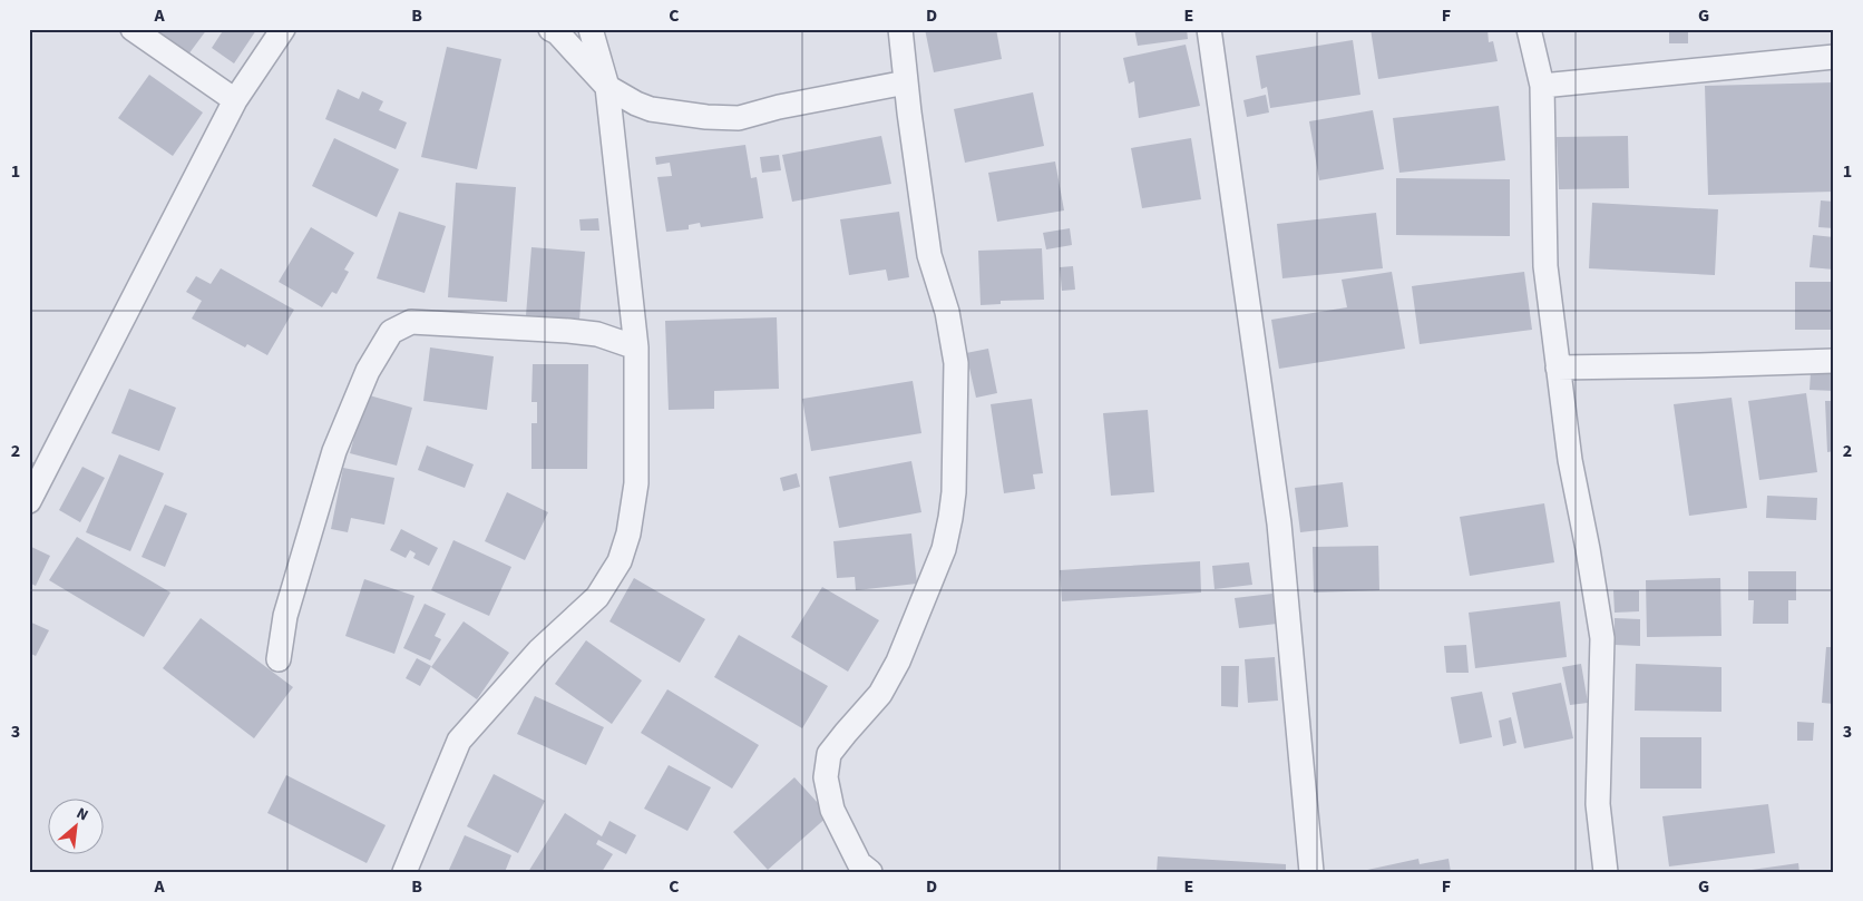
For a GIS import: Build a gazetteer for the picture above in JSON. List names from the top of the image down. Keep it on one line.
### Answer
{"north":"top right","grid":{"columns":["A","B","C","D","E","F","G"],"rows":["1","2","3"]}}
